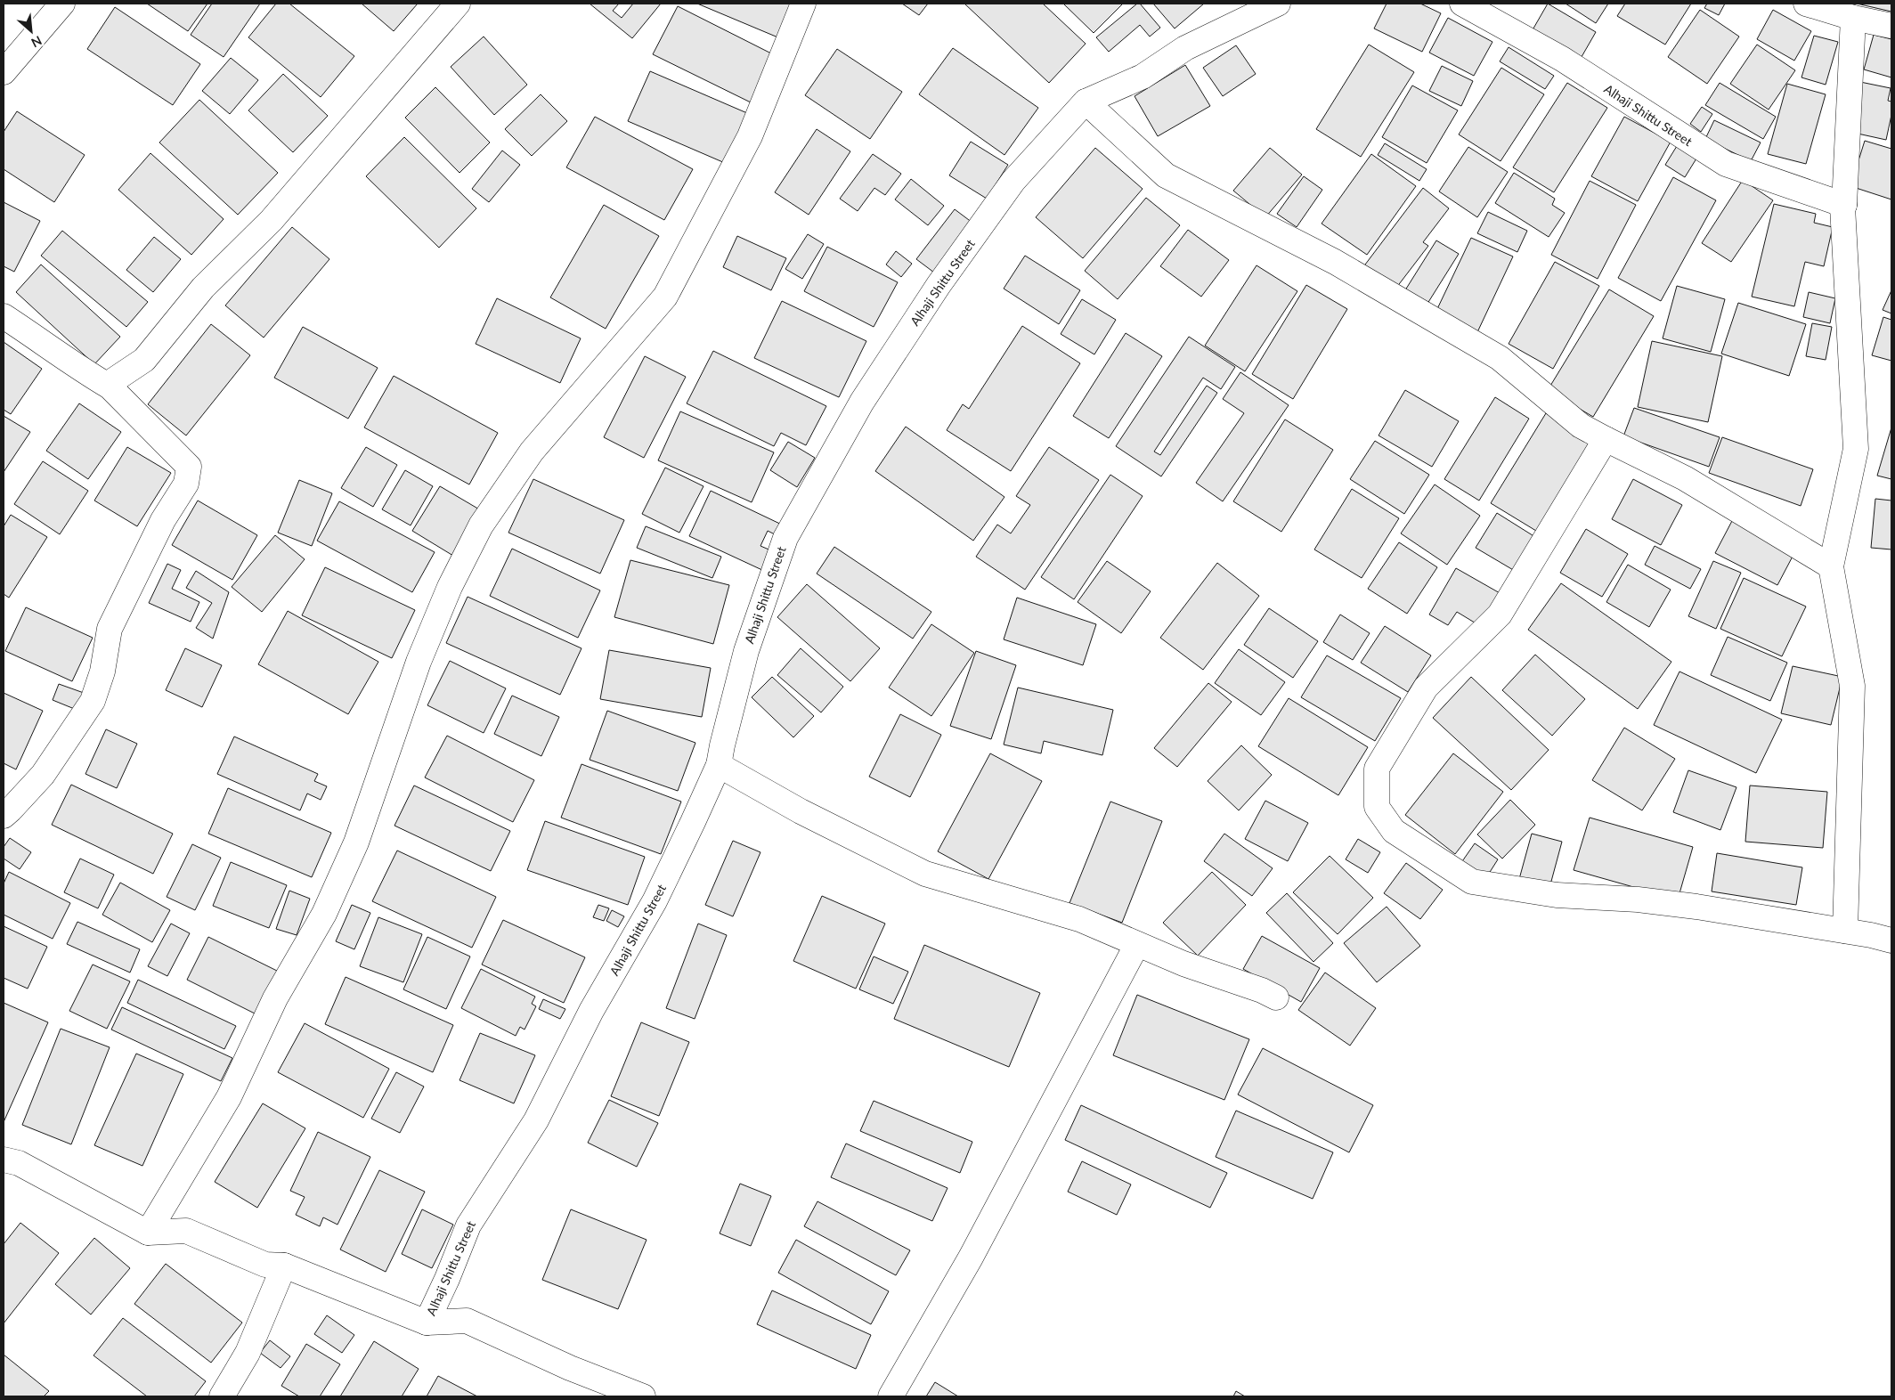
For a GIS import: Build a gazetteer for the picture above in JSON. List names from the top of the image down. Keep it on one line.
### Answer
{"streets":{"street":["Alhaji Shittu Street"]},"north":"bottom right"}
